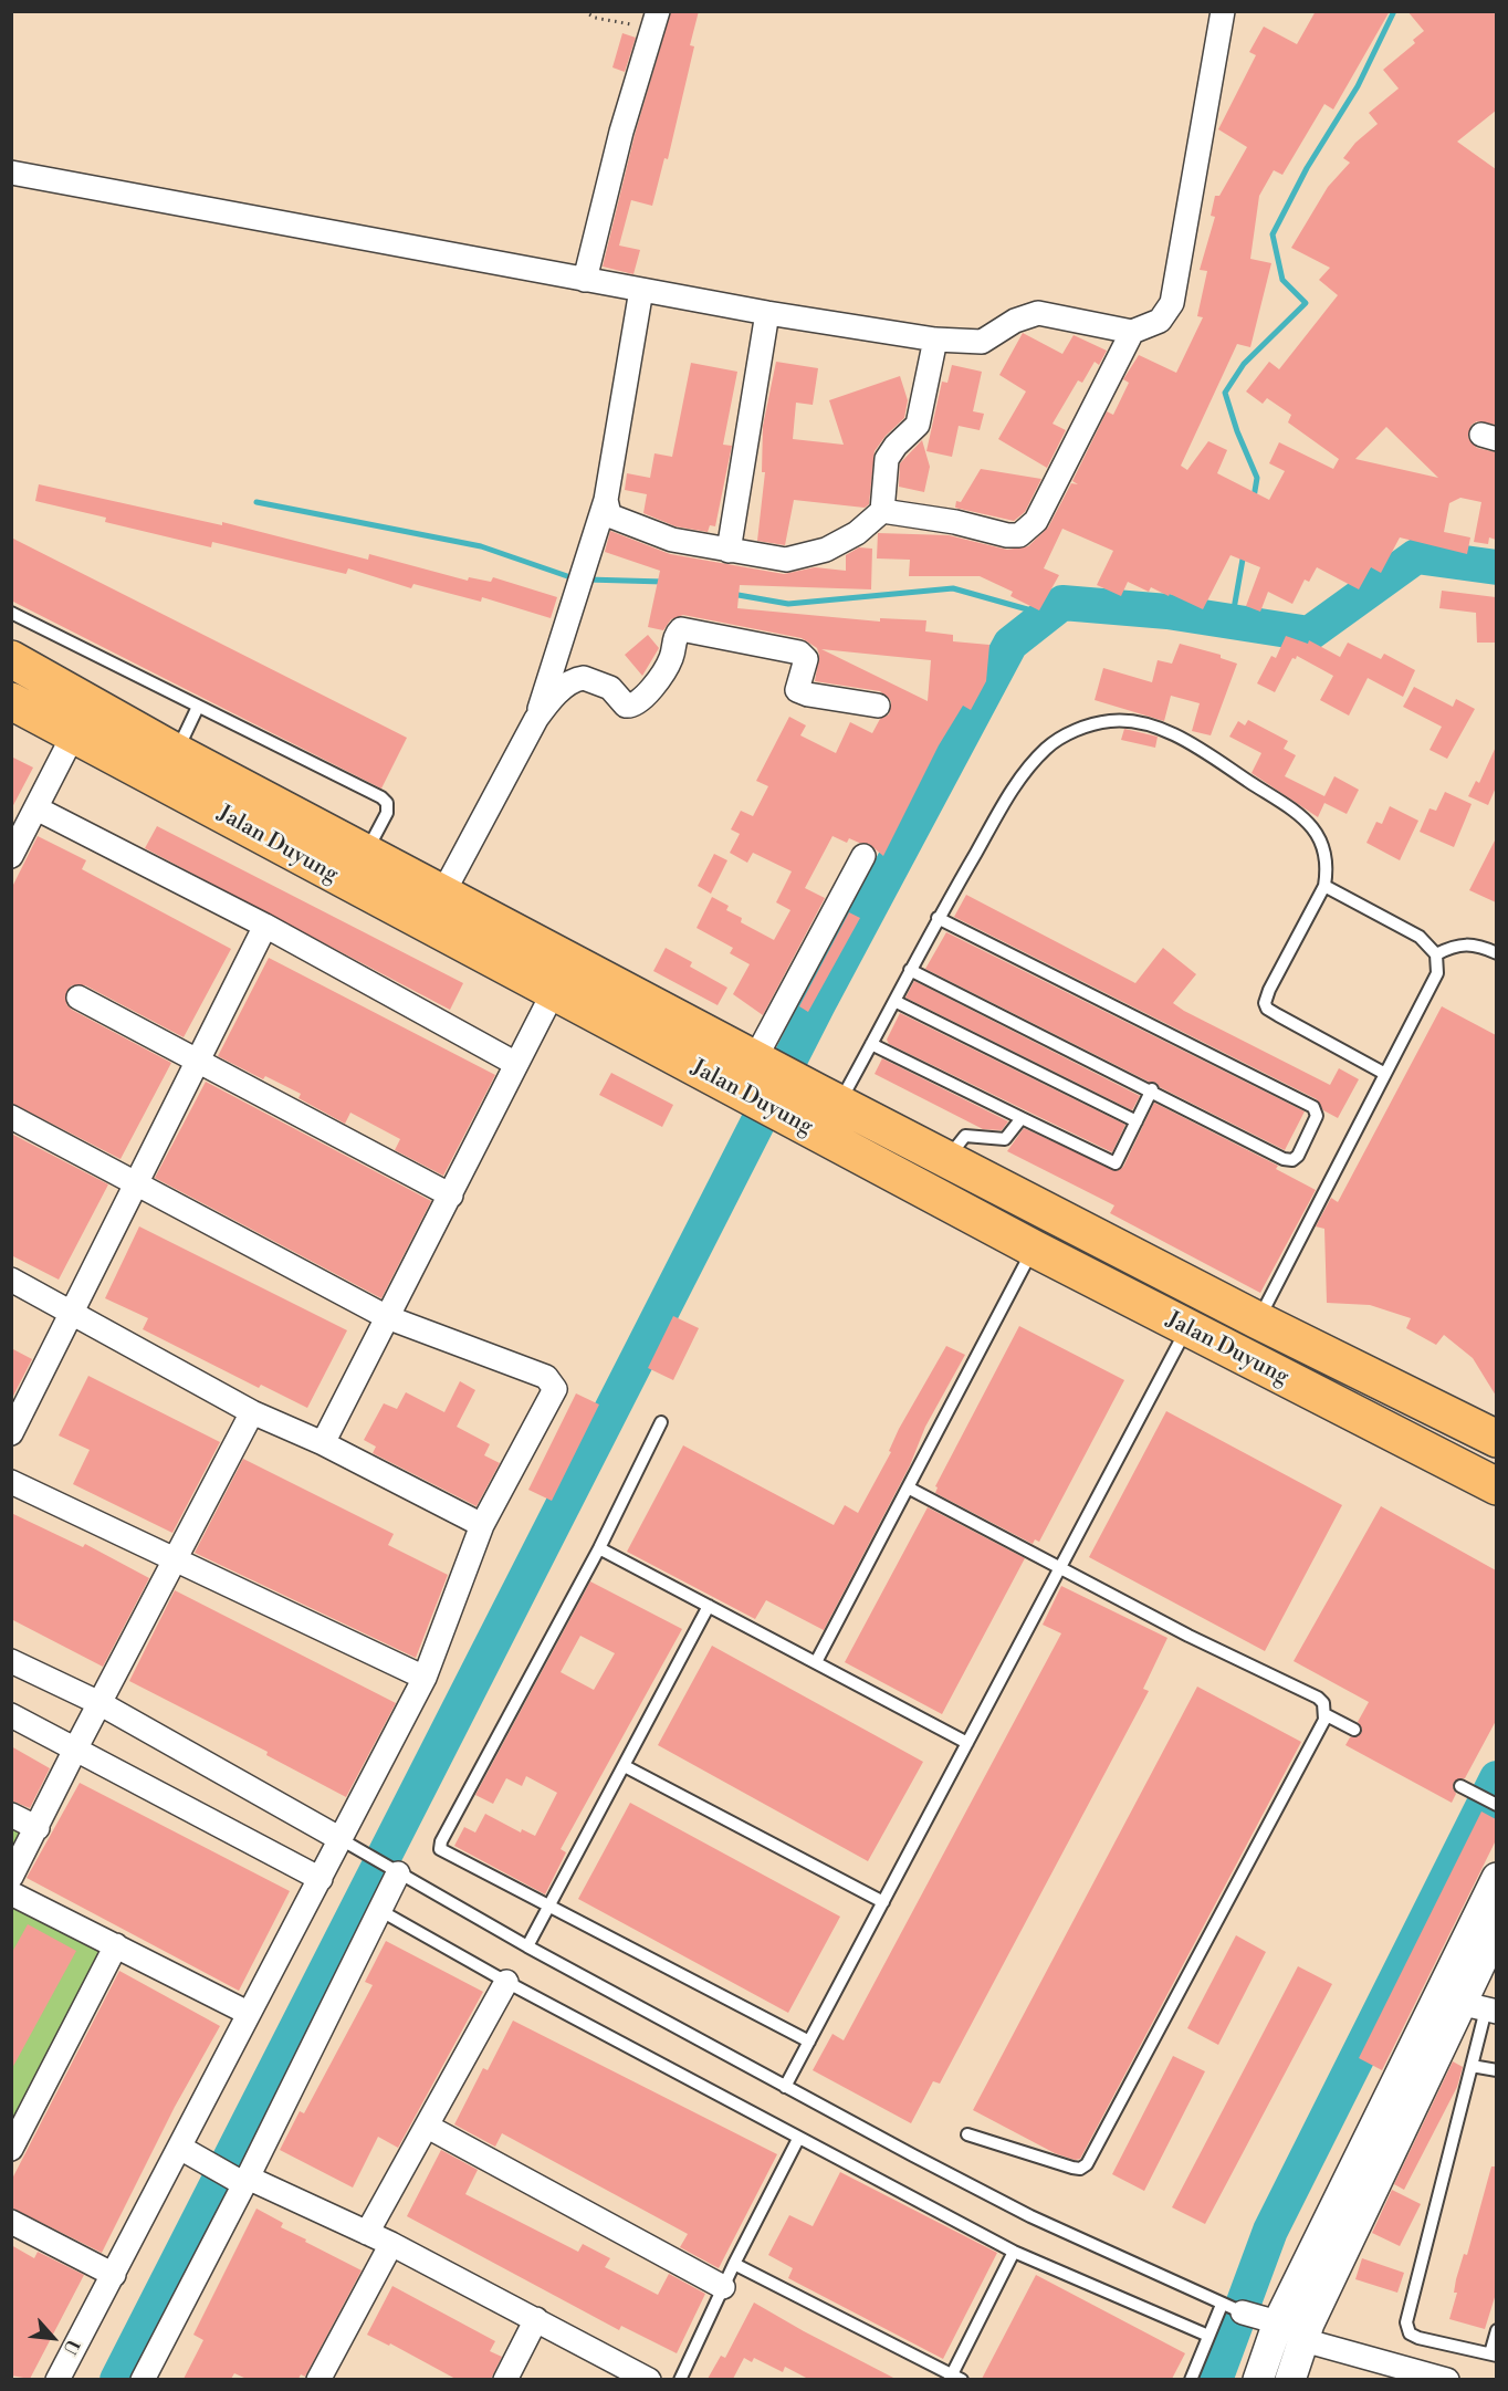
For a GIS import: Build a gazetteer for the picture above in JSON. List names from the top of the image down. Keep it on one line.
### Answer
{"streets":{"highway":["Jalan Duyung"]},"north":"bottom right"}
